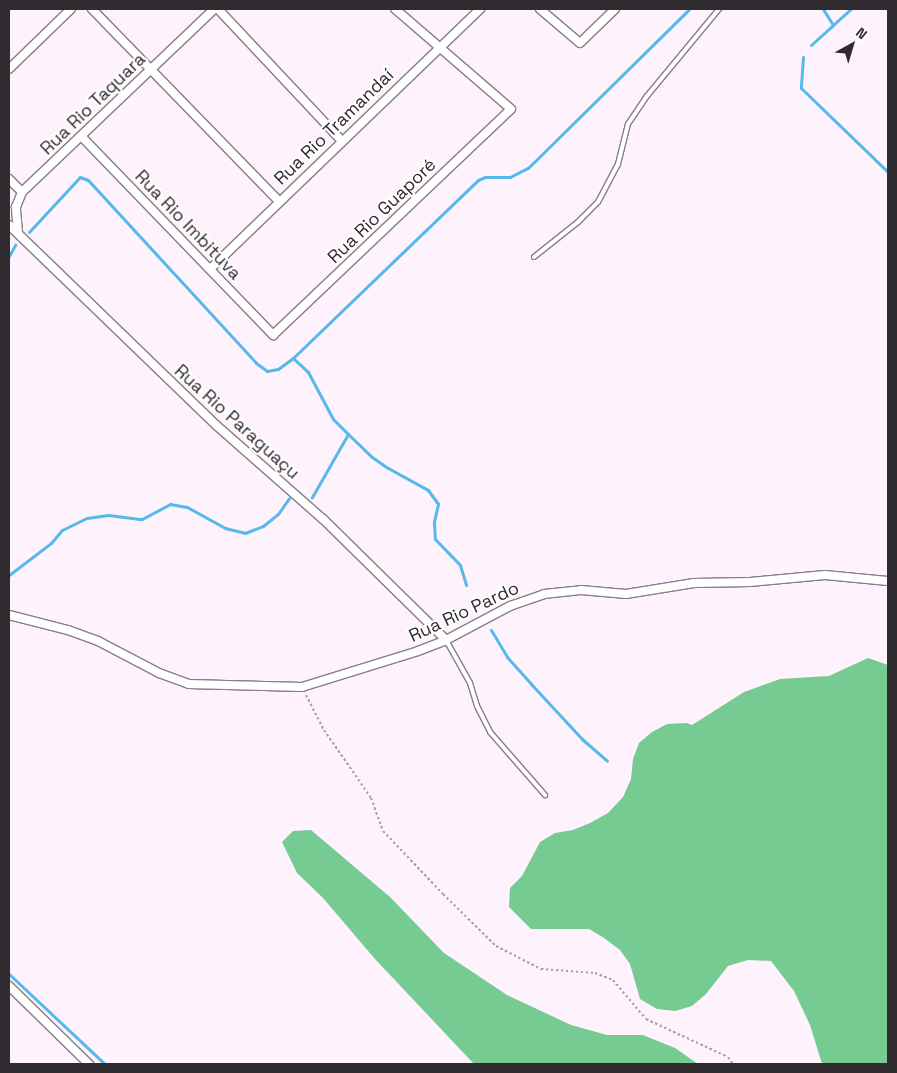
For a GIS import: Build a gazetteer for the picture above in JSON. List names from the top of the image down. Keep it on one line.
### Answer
{"streets":{"street":["Rua Rio Taquara","Rua Rio Tramandaí","Rua Rio Guaporé","Rua Rio Imbituva","Rua Rio Paraguaçu","Rua Rio Pardo"]},"crossings":[["Rua Rio Taquara","Rua Rio Imbituva"],["Rua Rio Tramandaí","Rua Rio Guaporé"],["Rua Rio Tramandaí","Rua Rio Imbituva"],["Rua Rio Guaporé","Rua Rio Imbituva"],["Rua Rio Paraguaçu","Rua Rio Pardo"]],"north":"top right"}
